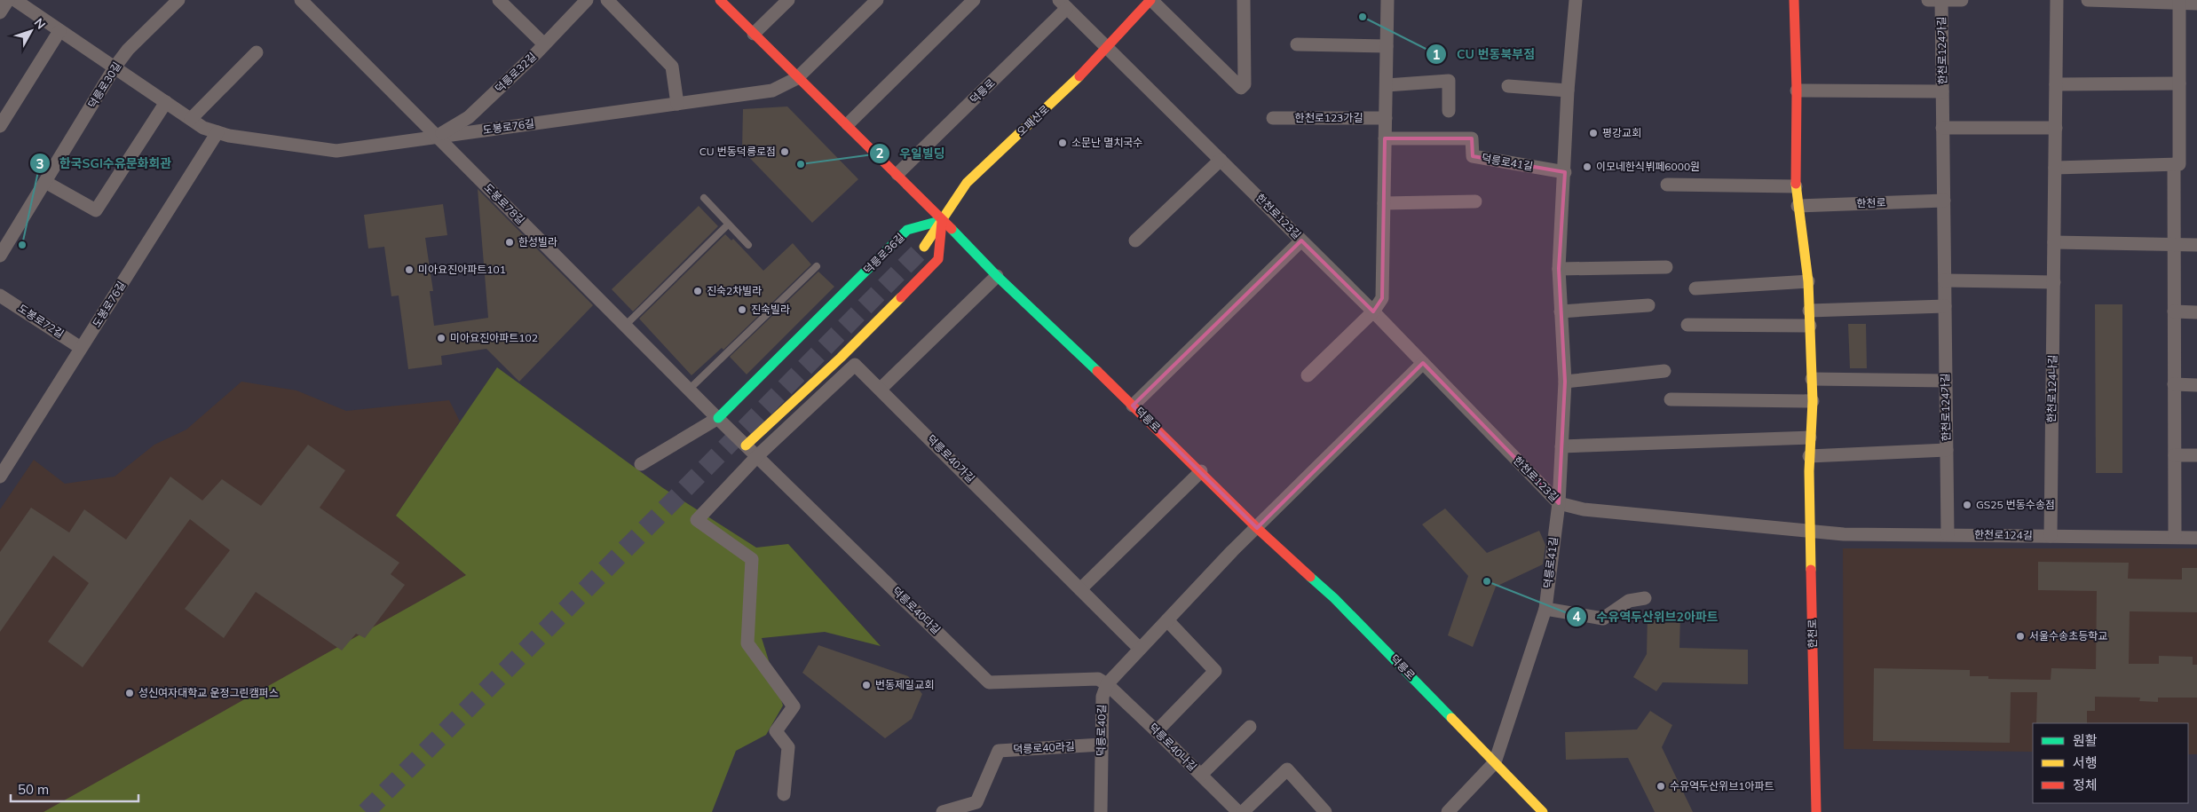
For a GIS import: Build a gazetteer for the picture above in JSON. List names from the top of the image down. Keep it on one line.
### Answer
{"streets":{"main road":["덕릉로","오패산로","한천로","덕릉로36길"],"street":["한천로124가길","덕릉로32길","덕릉로30길","한천로123가길","도봉로76길","덕릉로41길","도봉로78길","한천로123길","도봉로72길","한천로124나길","덕릉로40가길","한천로124길","덕릉로40다길","덕릉로40길","덕릉로40나길","덕릉로40라길"]},"crossings":[["한천로124가길","한천로"],["한천로124가길","한천로124길"],["덕릉로32길","도봉로76길"],["덕릉로32길","도봉로78길"],["덕릉로30길","도봉로76길"],["덕릉로","오패산로"],["덕릉로","도봉로76길"],["덕릉로","덕릉로41길"],["덕릉로","한천로123길"],["덕릉로","덕릉로36길"],["오패산로","한천로123길"],["오패산로","덕릉로36길"],["도봉로76길","도봉로78길"],["도봉로76길","도봉로72길"],["덕릉로41길","한천로123길"],["한천로","한천로123길"],["한천로","한천로124길"],["도봉로78길","덕릉로36길"],["도봉로78길","덕릉로40다길"],["한천로123길","한천로124길"],["한천로124나길","한천로124길"],["덕릉로40가길","덕릉로40다길"],["덕릉로40다길","덕릉로40길"],["덕릉로40다길","덕릉로40나길"],["덕릉로40길","덕릉로40나길"],["덕릉로40길","덕릉로40라길"]],"places":["CU 번동북부점","평강교회","소문난 멸치국수","CU 번동덕릉로점","우일빌딩","이모네한식뷔페6000원","한성빌라","한국SGI수유문화회관","미아요진아파트101","진숙2차빌라","진숙빌라","미아요진아파트102","GS25 번동수송점","수유역두산위브2아파트","서울수송초등학교","번동제일교회","성신여자대학교 운정그린캠퍼스","수유역두산위브1아파트"],"legend":["원활","서행","정체"],"scale_bar":"50 m","north":"top right"}
